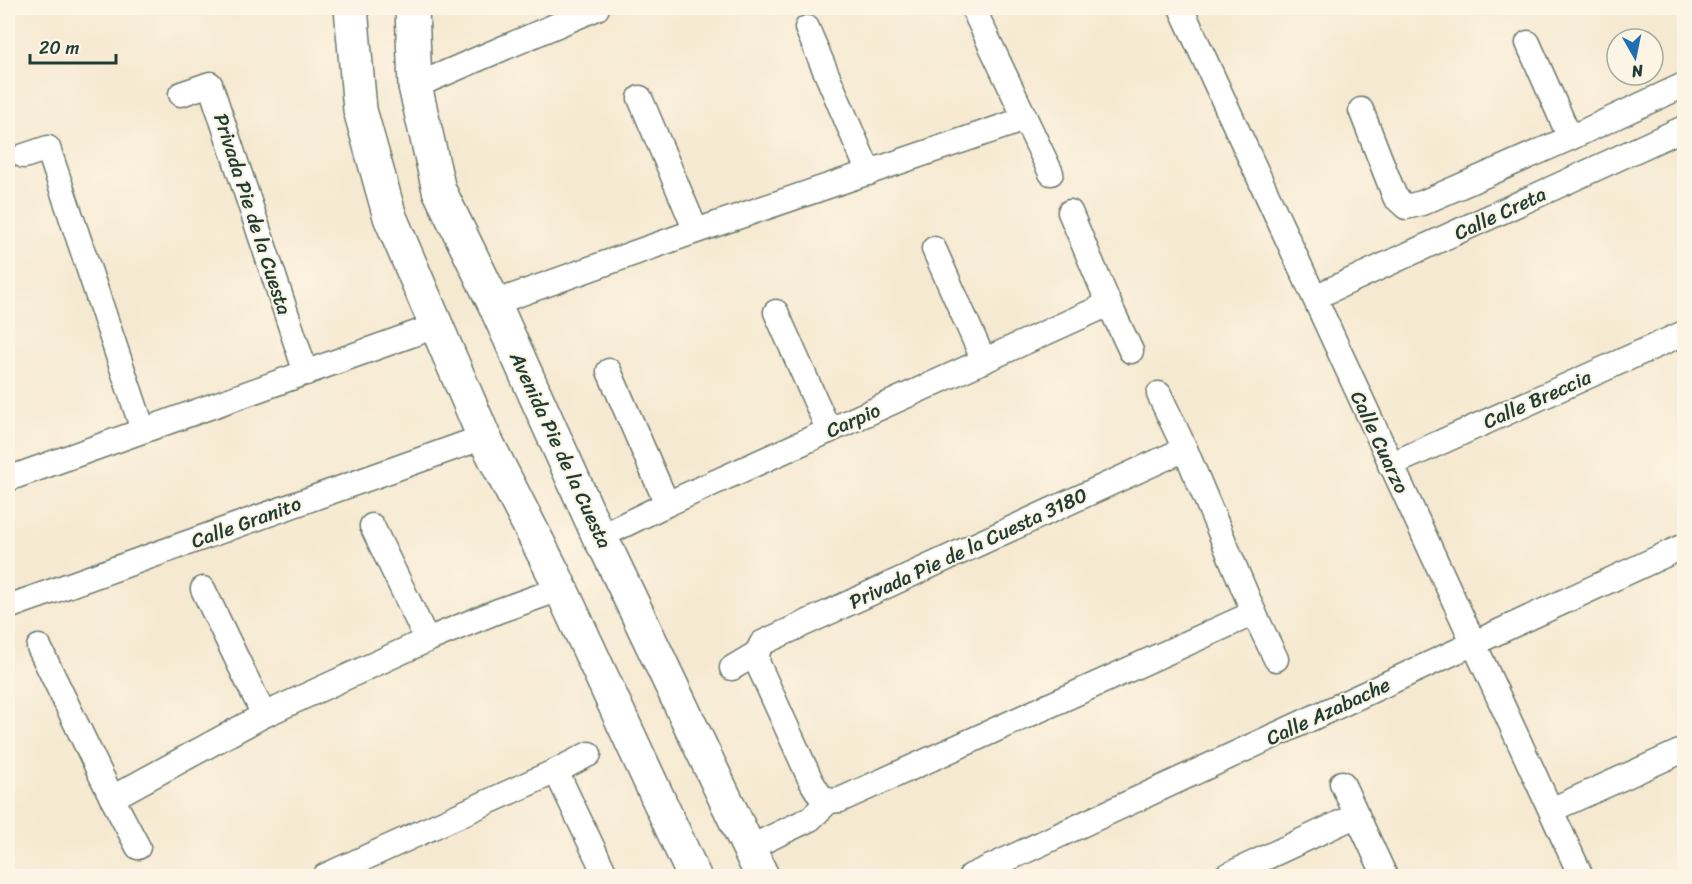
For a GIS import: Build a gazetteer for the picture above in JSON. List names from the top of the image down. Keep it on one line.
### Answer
{"streets":{"main road":["Avenida Pie de la Cuesta"],"street":["Calle Creta","Privada Pie de la Cuesta","Calle Breccia","Carpio","Calle Cuarzo","Calle Granito","Privada Pie de la Cuesta 3180","Calle Azabache"]},"crossings":[["Calle Creta","Calle Cuarzo"],["Calle Breccia","Calle Cuarzo"],["Carpio","Avenida Pie de la Cuesta"],["Calle Cuarzo","Calle Azabache"]],"scale_bar":"20 m","north":"bottom"}
